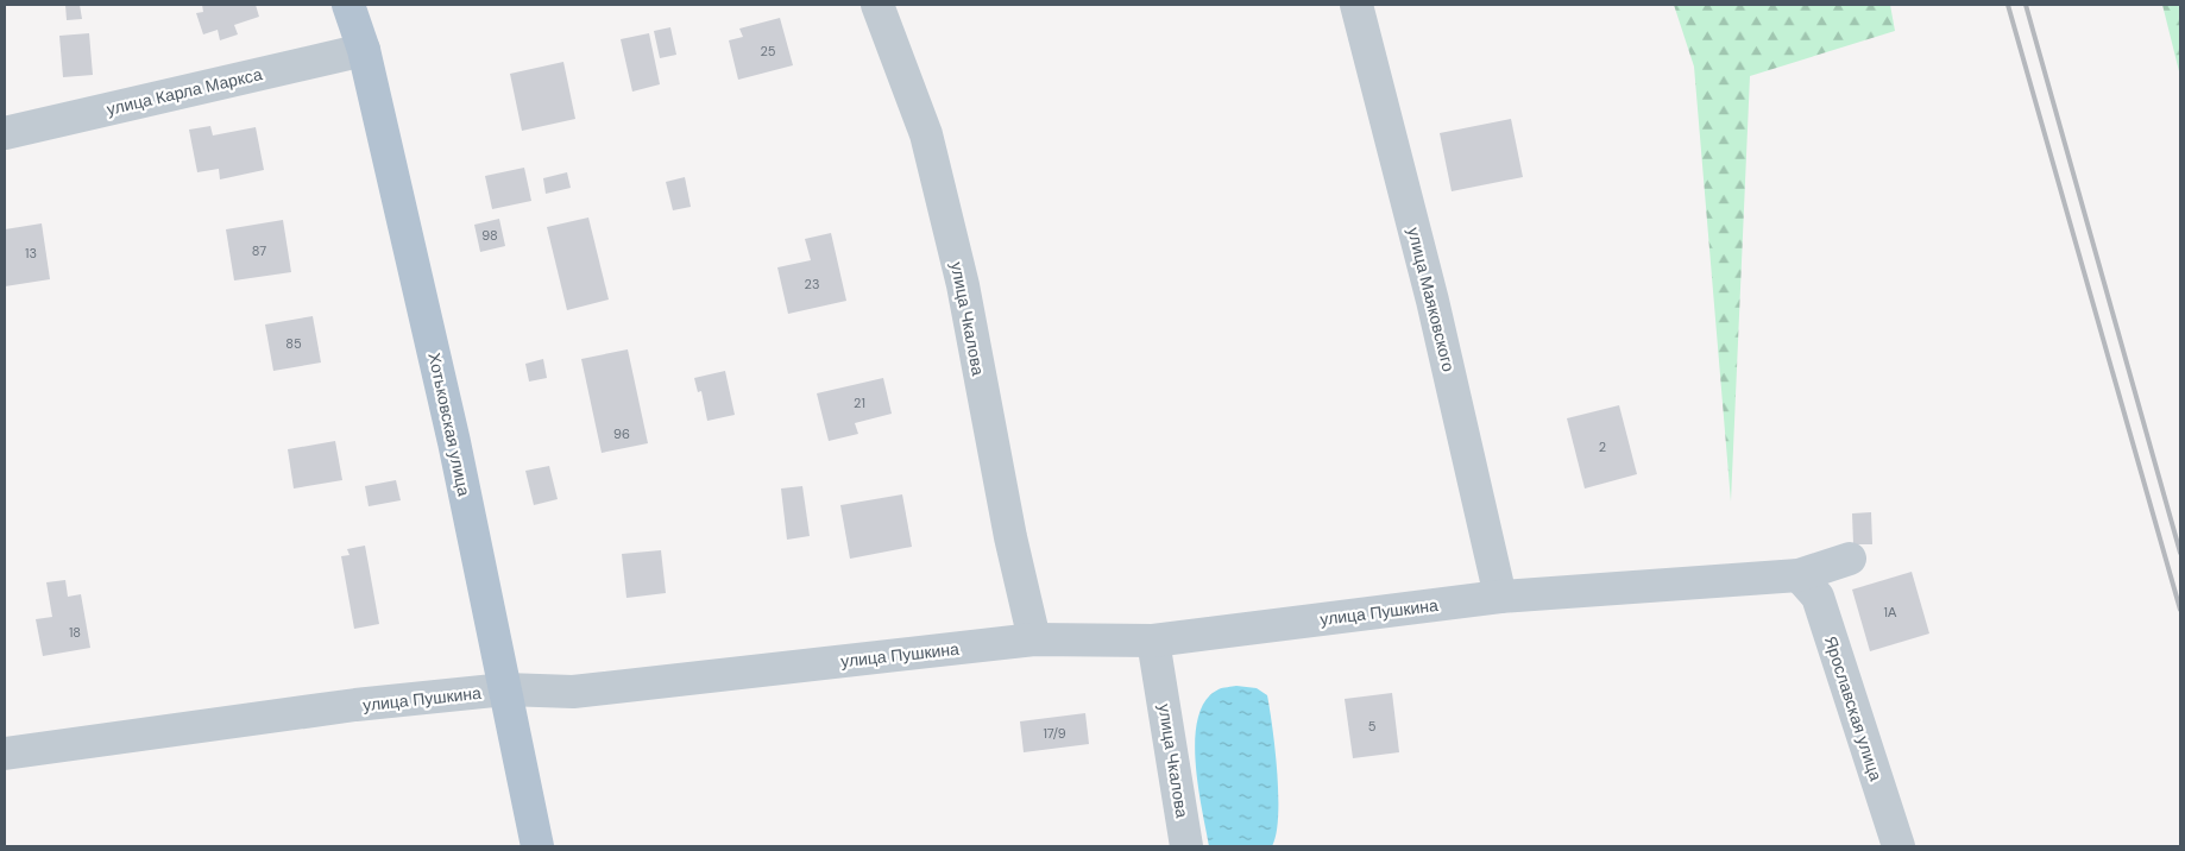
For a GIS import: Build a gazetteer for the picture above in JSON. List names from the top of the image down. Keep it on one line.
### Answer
{"streets":{"main road":["Хотьковская улица"],"street":["улица Карла Маркса","улица Маяковского","улица Чкалова","улица Пушкина","Ярославская улица"]},"crossings":[["улица Карла Маркса","Хотьковская улица"],["улица Маяковского","улица Пушкина"],["улица Чкалова","улица Пушкина"],["Хотьковская улица","улица Пушкина"],["улица Пушкина","Ярославская улица"]],"house_numbers":["25","98","87","13","23","85","21","96","2","1А","18","5","17/9"]}
